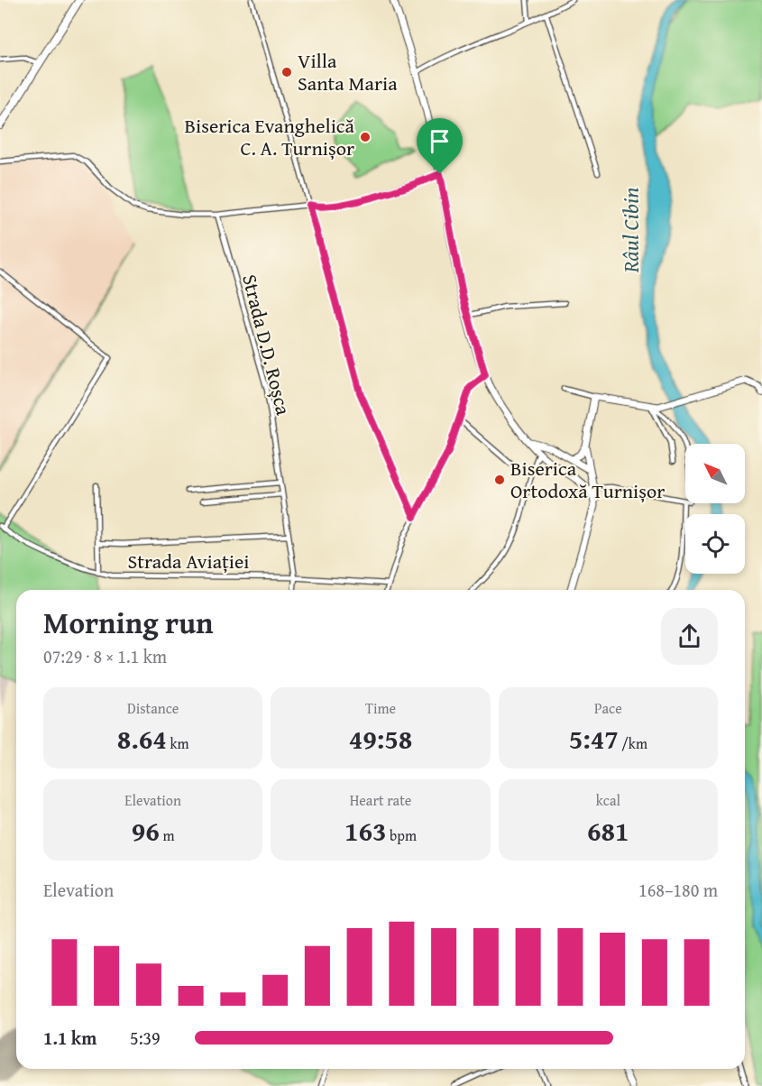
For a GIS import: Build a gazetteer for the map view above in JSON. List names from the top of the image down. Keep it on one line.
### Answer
{"streets":{"street":["Strada D.D. Roșca","Strada Aviației"]},"crossings":[["Strada D.D. Roșca","Strada Aviației"]],"water":["Râul Cibin"],"places":["Villa Santa Maria","Biserica Evanghelică C. A. Turnișor","Biserica Ortodoxă Turnișor"],"north":"top left","page":{"heading":["Morning run","07:29 · 8 × 1.1 km"],"stats":[["Distance","8.64 km"],["Time","49:58"],["Pace","5:47 /km"],["Elevation","96 m"],["Heart rate","163 bpm"],["kcal","681"]],"chart":["Elevation","168–180 m"],"list":[{"name":"1.1 km","note":"5:39"}]}}
